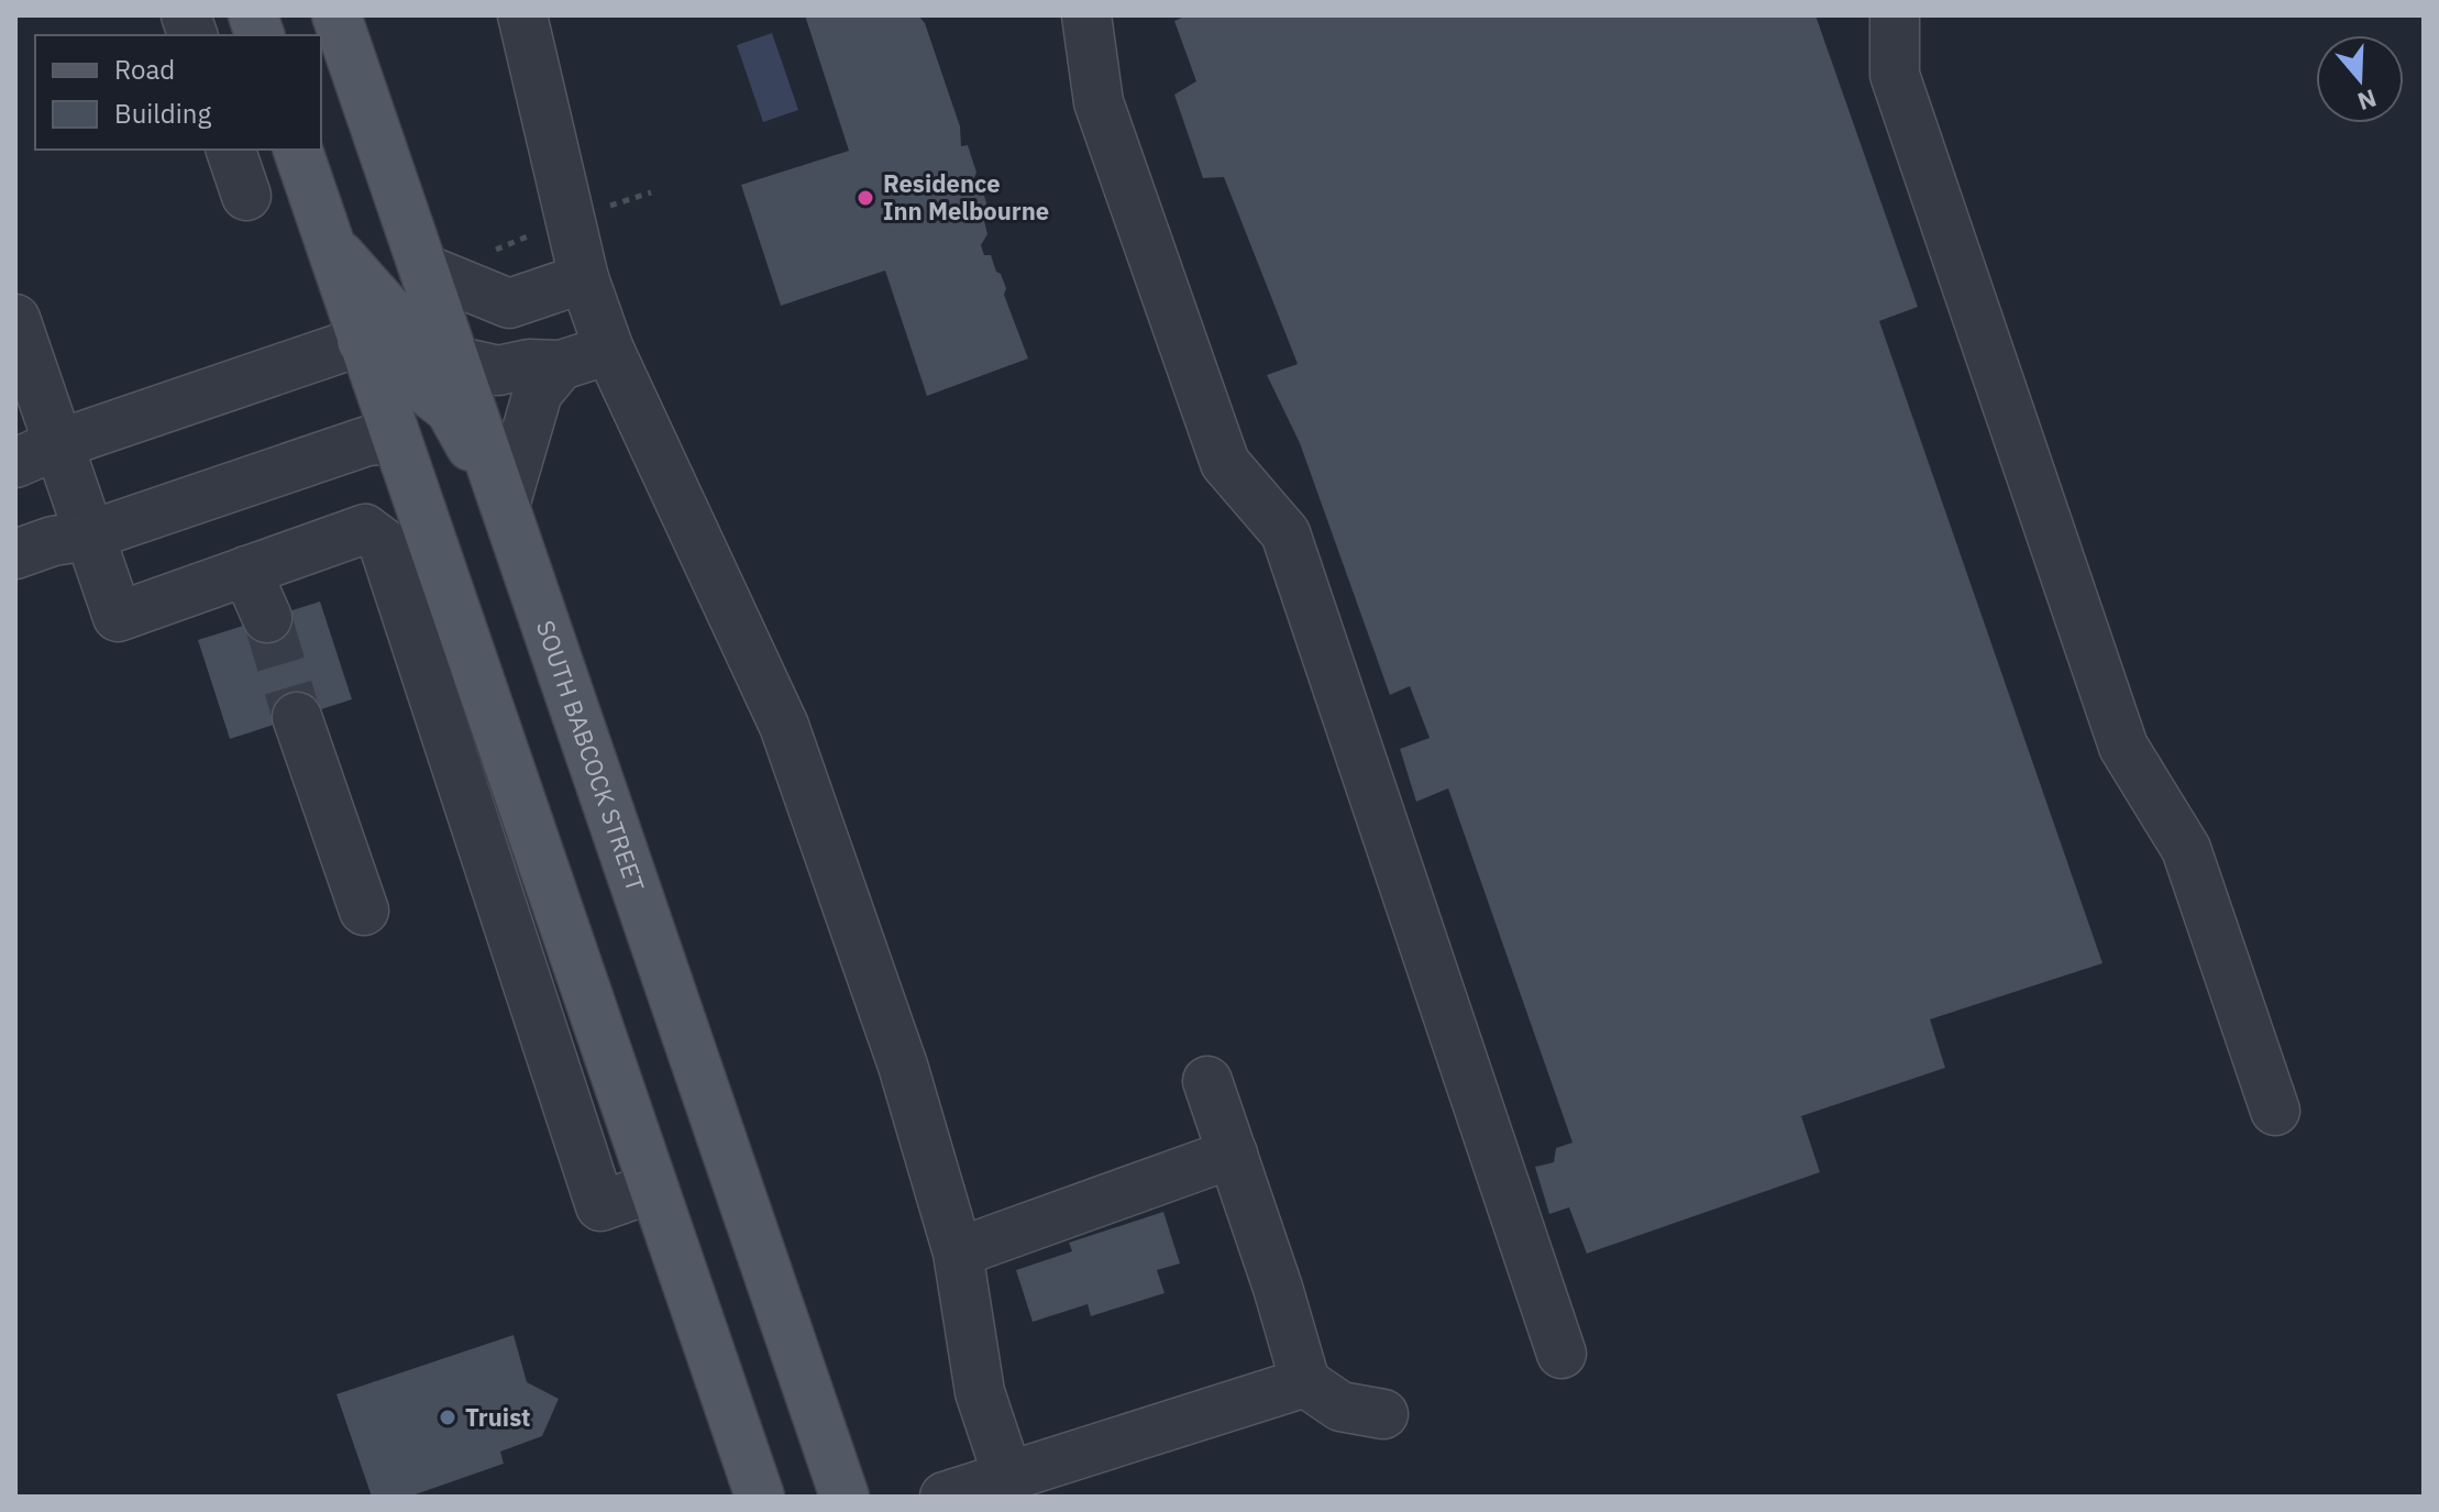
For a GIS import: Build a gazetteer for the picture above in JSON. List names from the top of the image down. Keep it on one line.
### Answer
{"streets":{"main road":["SOUTH BABCOCK STREET"]},"places":["Residence Inn Melbourne","Truist"],"legend":["Road","Building"],"north":"bottom"}
